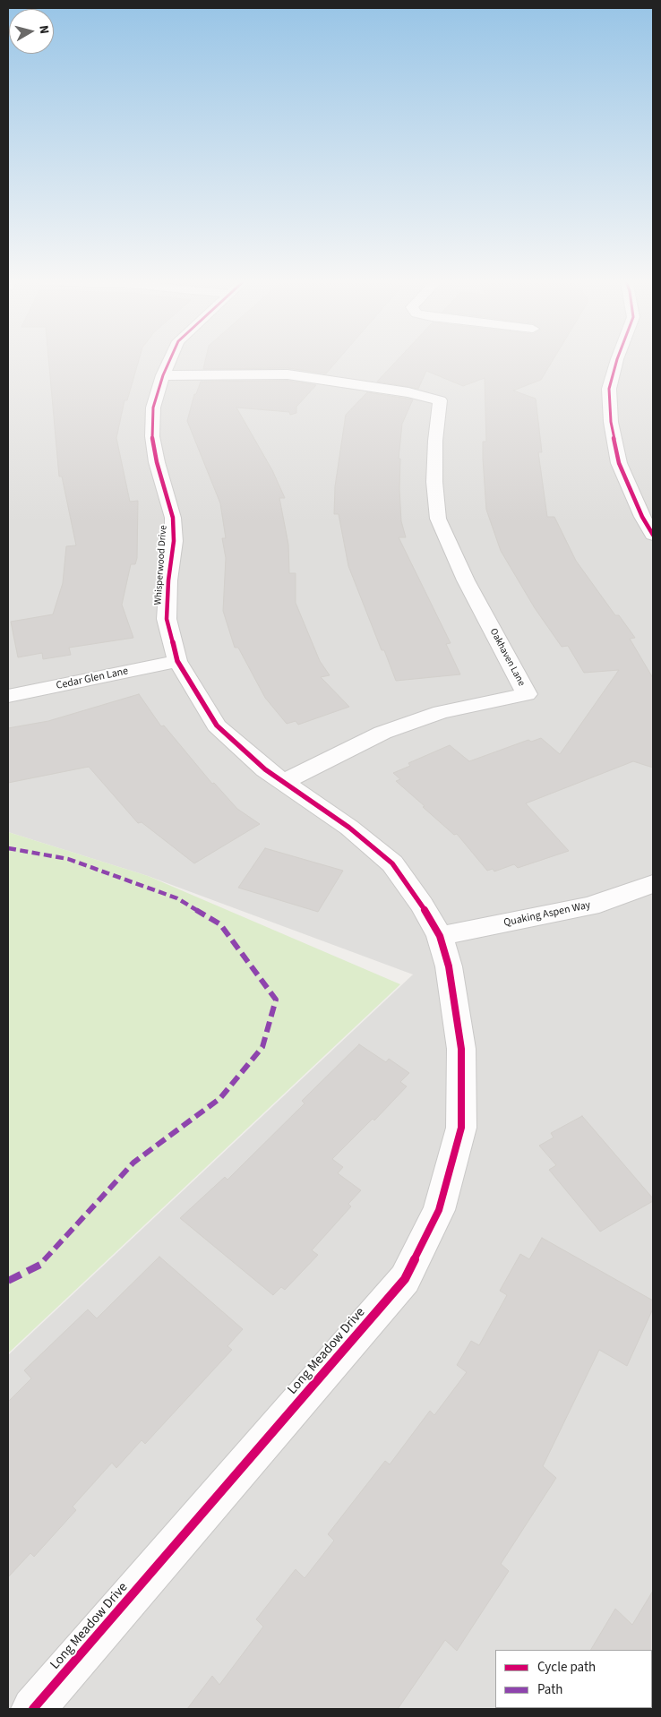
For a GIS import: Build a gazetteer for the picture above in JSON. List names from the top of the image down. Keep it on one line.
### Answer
{"streets":{"street":["Whisperwood Drive","Oakhaven Lane","Cedar Glen Lane","Quaking Aspen Way","Long Meadow Drive"]},"crossings":[["Whisperwood Drive","Oakhaven Lane"],["Whisperwood Drive","Cedar Glen Lane"],["Whisperwood Drive","Quaking Aspen Way"],["Whisperwood Drive","Long Meadow Drive"],["Quaking Aspen Way","Long Meadow Drive"]],"legend":["Cycle path","Path"],"north":"right"}
